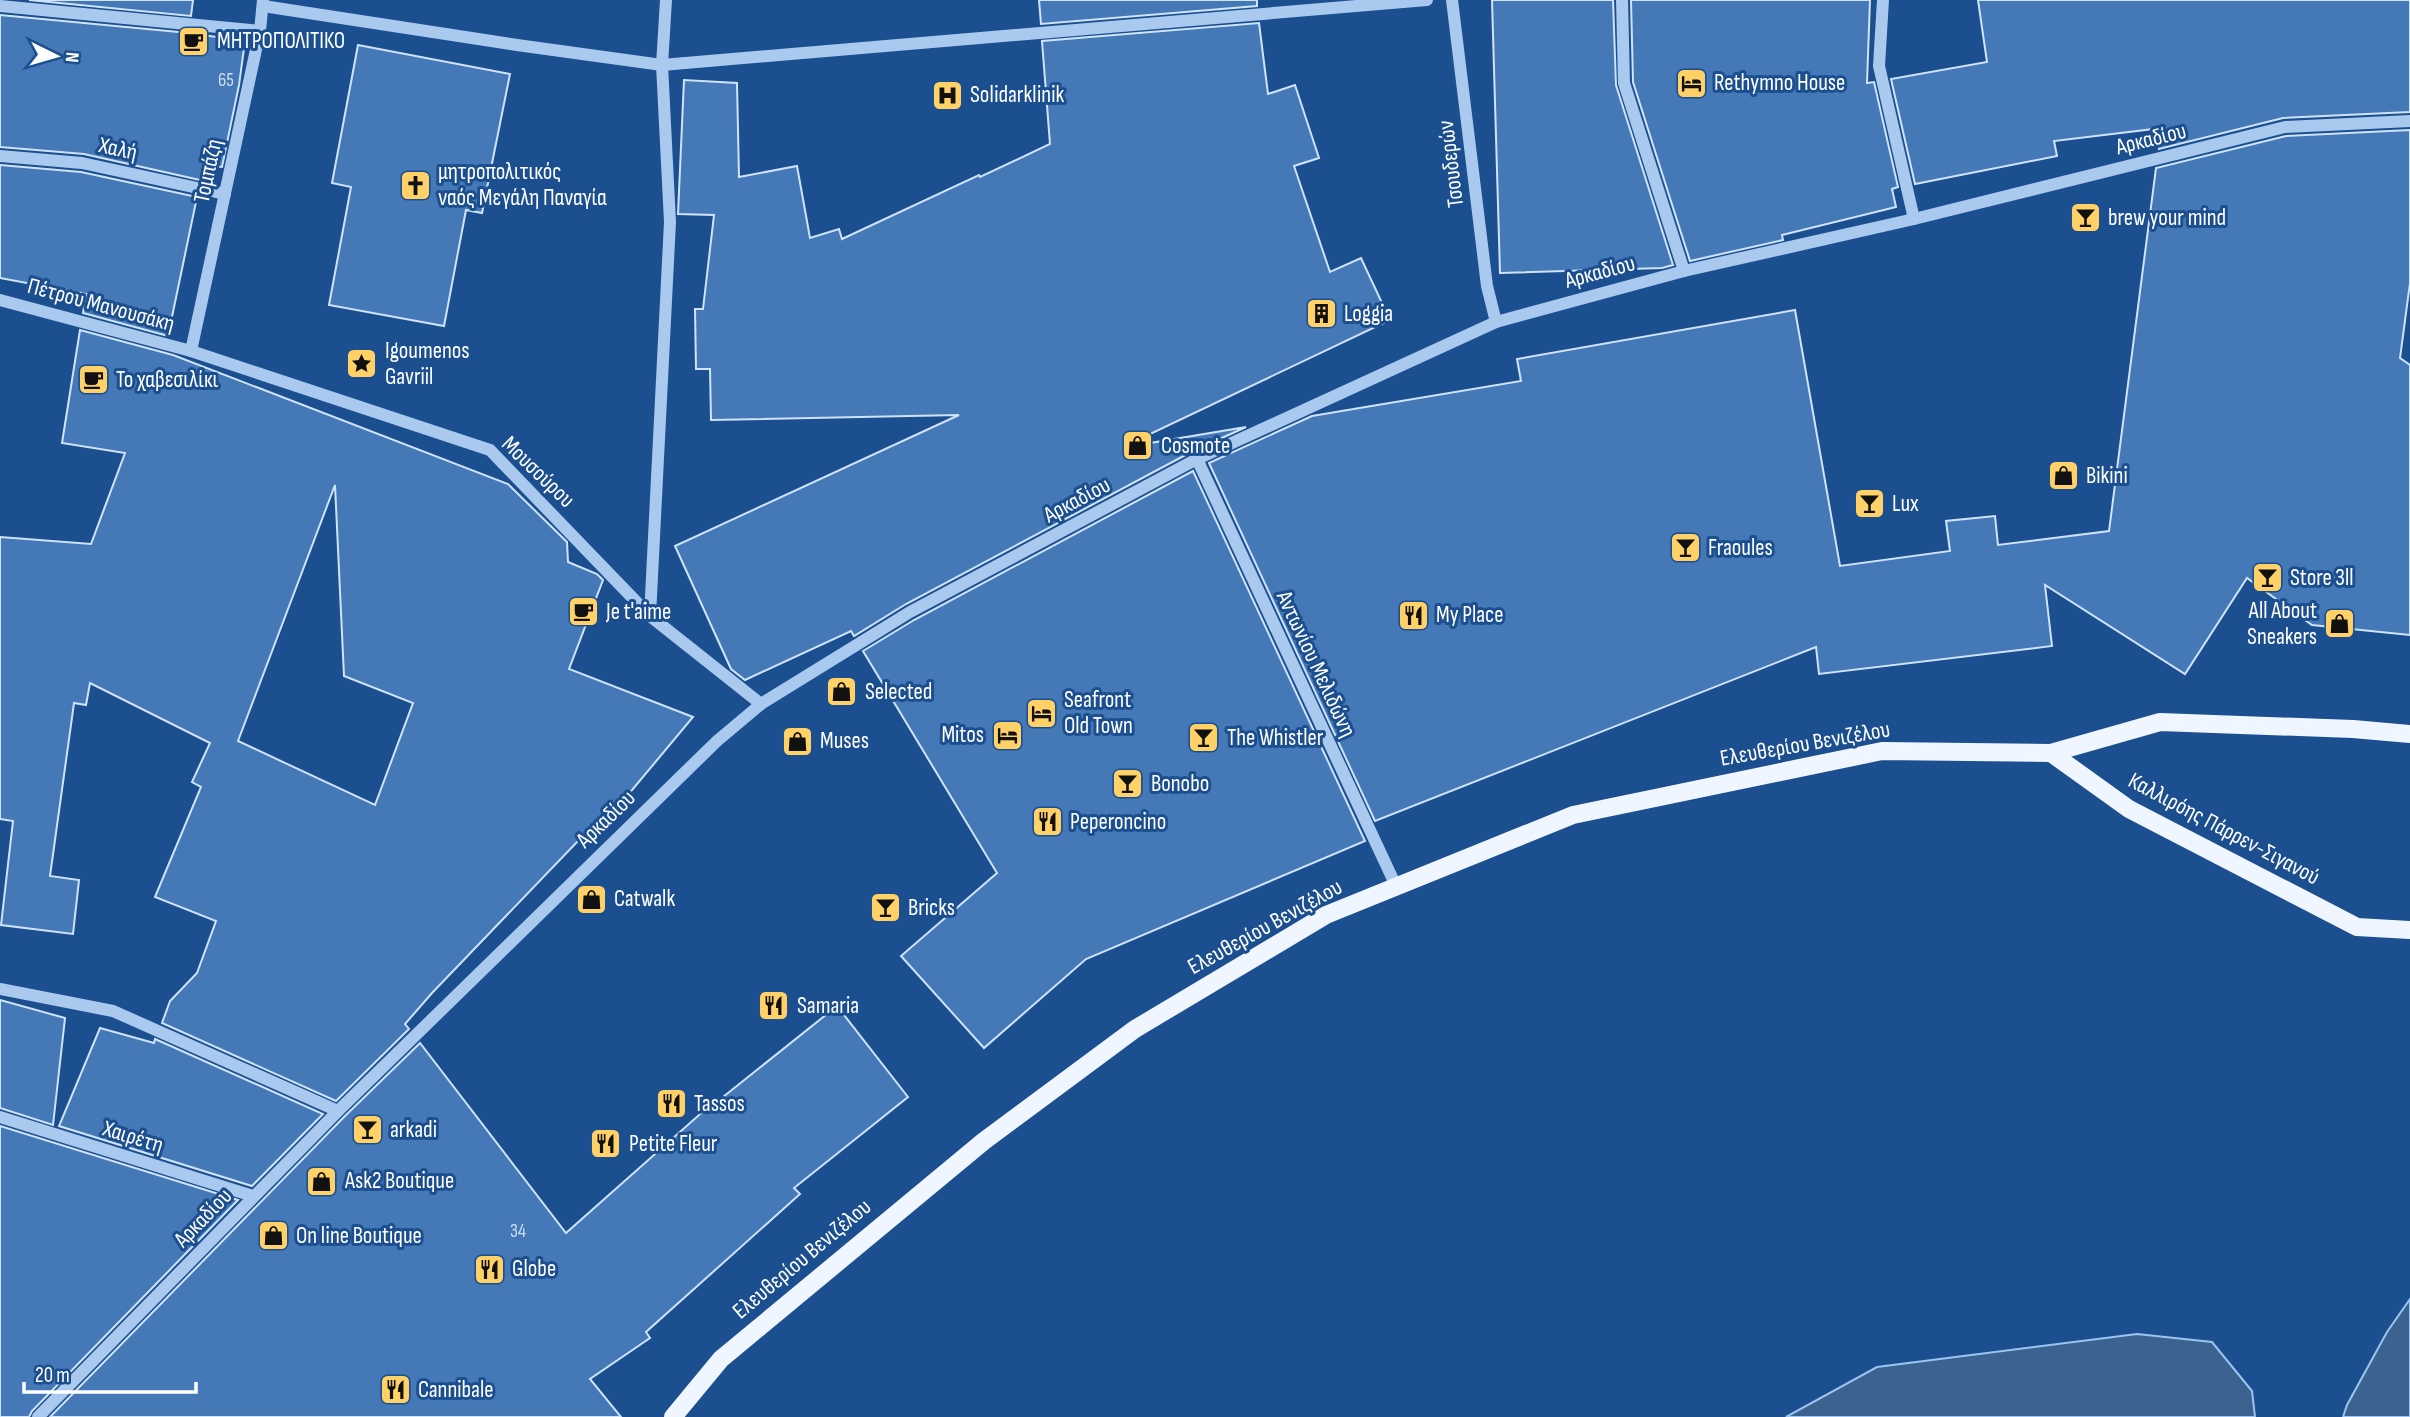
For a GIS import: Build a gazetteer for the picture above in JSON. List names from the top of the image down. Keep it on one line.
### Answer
{"streets":{"main road":["Ελευθερίου Βενιζέλου","Καλλιρόης Πάρρεν-Σιγανού"],"street":["Αρκαδίου","Χαλή","Τσουδερών","Τομπάζη","Πέτρου Μανουσάκη","Μουσούρου","Αντωνίου Μελιδώνη","Χαιρέτη"]},"crossings":[["Αρκαδίου","Τσουδερών"],["Αρκαδίου","Μουσούρου"],["Αρκαδίου","Αντωνίου Μελιδώνη"],["Αρκαδίου","Χαιρέτη"],["Χαλή","Τομπάζη"],["Τομπάζη","Πέτρου Μανουσάκη"],["Τομπάζη","Μουσούρου"],["Πέτρου Μανουσάκη","Μουσούρου"],["Αντωνίου Μελιδώνη","Ελευθερίου Βενιζέλου"],["Ελευθερίου Βενιζέλου","Καλλιρόης Πάρρεν-Σιγανού"]],"places":{"cafe":["ΜΗΤΡΟΠΟΛΙΤΙΚΟ","Το χαβεσιλίκι","Je t'aime"],"hotel":["Rethymno House","Seafront Old Town","Mitos"],"hospital":["Solidarklinik"],"church":["μητροπολιτικός ναός Μεγάλη Παναγία"],"bar":["brew your mind","Lux","Fraoules","Store 3ll","The Whistler","Bonobo","Bricks","arkadi"],"building":["Loggia"],"place":["Igoumenos Gavriil"],"shop":["Cosmote","Bikini","All About Sneakers","Selected","Muses","Catwalk","Ask2 Boutique","On line Boutique"],"restaurant":["My Place","Peperoncino","Samaria","Tassos","Petite Fleur","Globe","Cannibale"]},"house_numbers":["65","34"],"scale_bar":"20 m","north":"right"}
